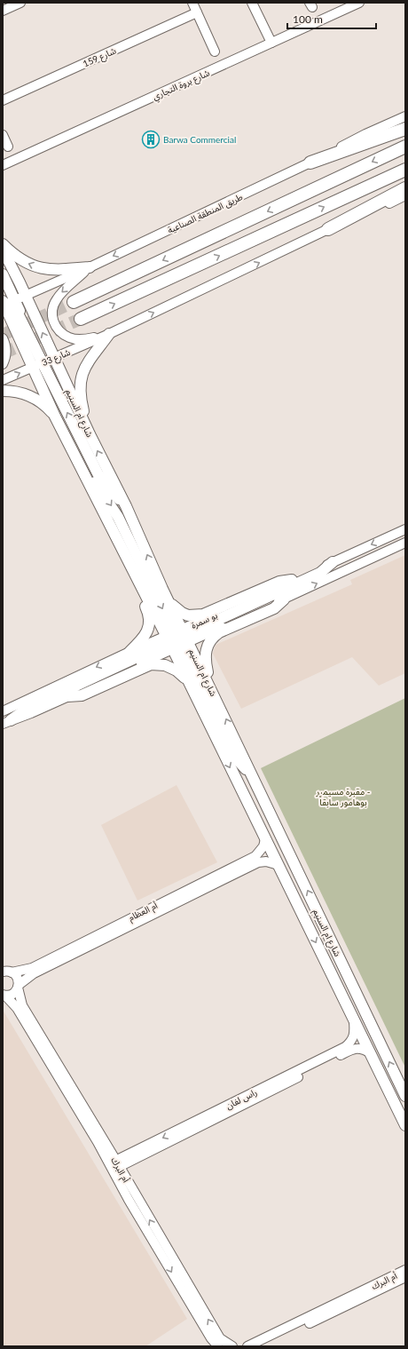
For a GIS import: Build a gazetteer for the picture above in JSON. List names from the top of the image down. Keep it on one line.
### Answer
{"streets":{"main road":["شارع ام السنيم"],"street":["شارع 159","شارع بروة التجاري","طريق المنطقة الصناعية","شارع 33","بو سمرة","أم العظام","راس لفان","أم البرك"]},"crossings":[["طريق المنطقة الصناعية","شارع ام السنيم"],["شارع 33","شارع ام السنيم"],["شارع ام السنيم","بو سمرة"],["شارع ام السنيم","أم العظام"],["شارع ام السنيم","راس لفان"],["أم العظام","أم البرك"],["راس لفان","أم البرك"]],"parks":["مقبرة مسيمير - بوهامور سابقاً"],"places":{"building":["Barwa Commercial"]},"scale_bar":"100 m"}
